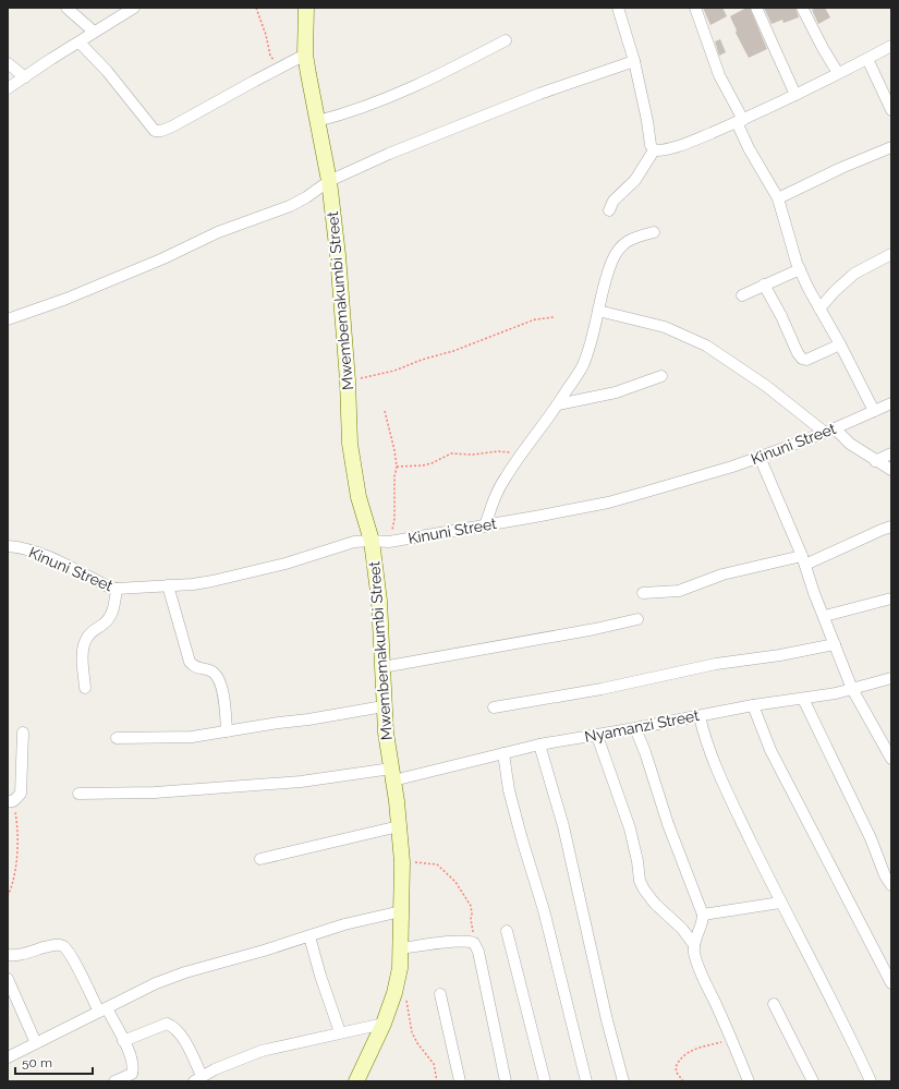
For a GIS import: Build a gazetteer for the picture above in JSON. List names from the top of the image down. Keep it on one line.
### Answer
{"streets":{"street":["Mwembemakumbi Street","Kinuni Street","Nyamanzi Street"]},"crossings":[["Mwembemakumbi Street","Kinuni Street"],["Mwembemakumbi Street","Nyamanzi Street"]],"scale_bar":"50 m"}
